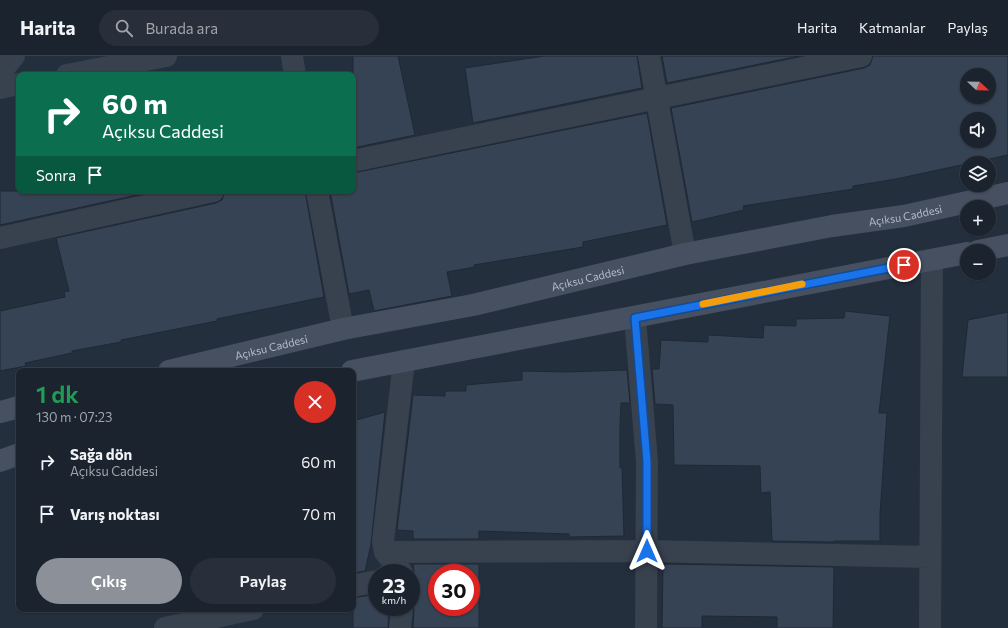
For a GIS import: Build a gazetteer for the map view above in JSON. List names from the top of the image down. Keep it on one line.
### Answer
{"streets":{"main road":["Açıksu Caddesi"]},"north":"right","page":{"header":"Harita","search":"Burada ara","nav":["Harita","Katmanlar","Paylaş"],"map_buttons":["+","−"],"turn":["60 m","Açıksu Caddesi"],"then":"Sonra","heading":["1 dk","130 m · 07:23"],"list":[{"name":"Sağa dön","note":"Açıksu Caddesi","value":"60 m"},{"name":"Varış noktası","value":"70 m"}],"buttons":["Çıkış","Paylaş"],"speed":"23 km/h","limit":"30"}}
